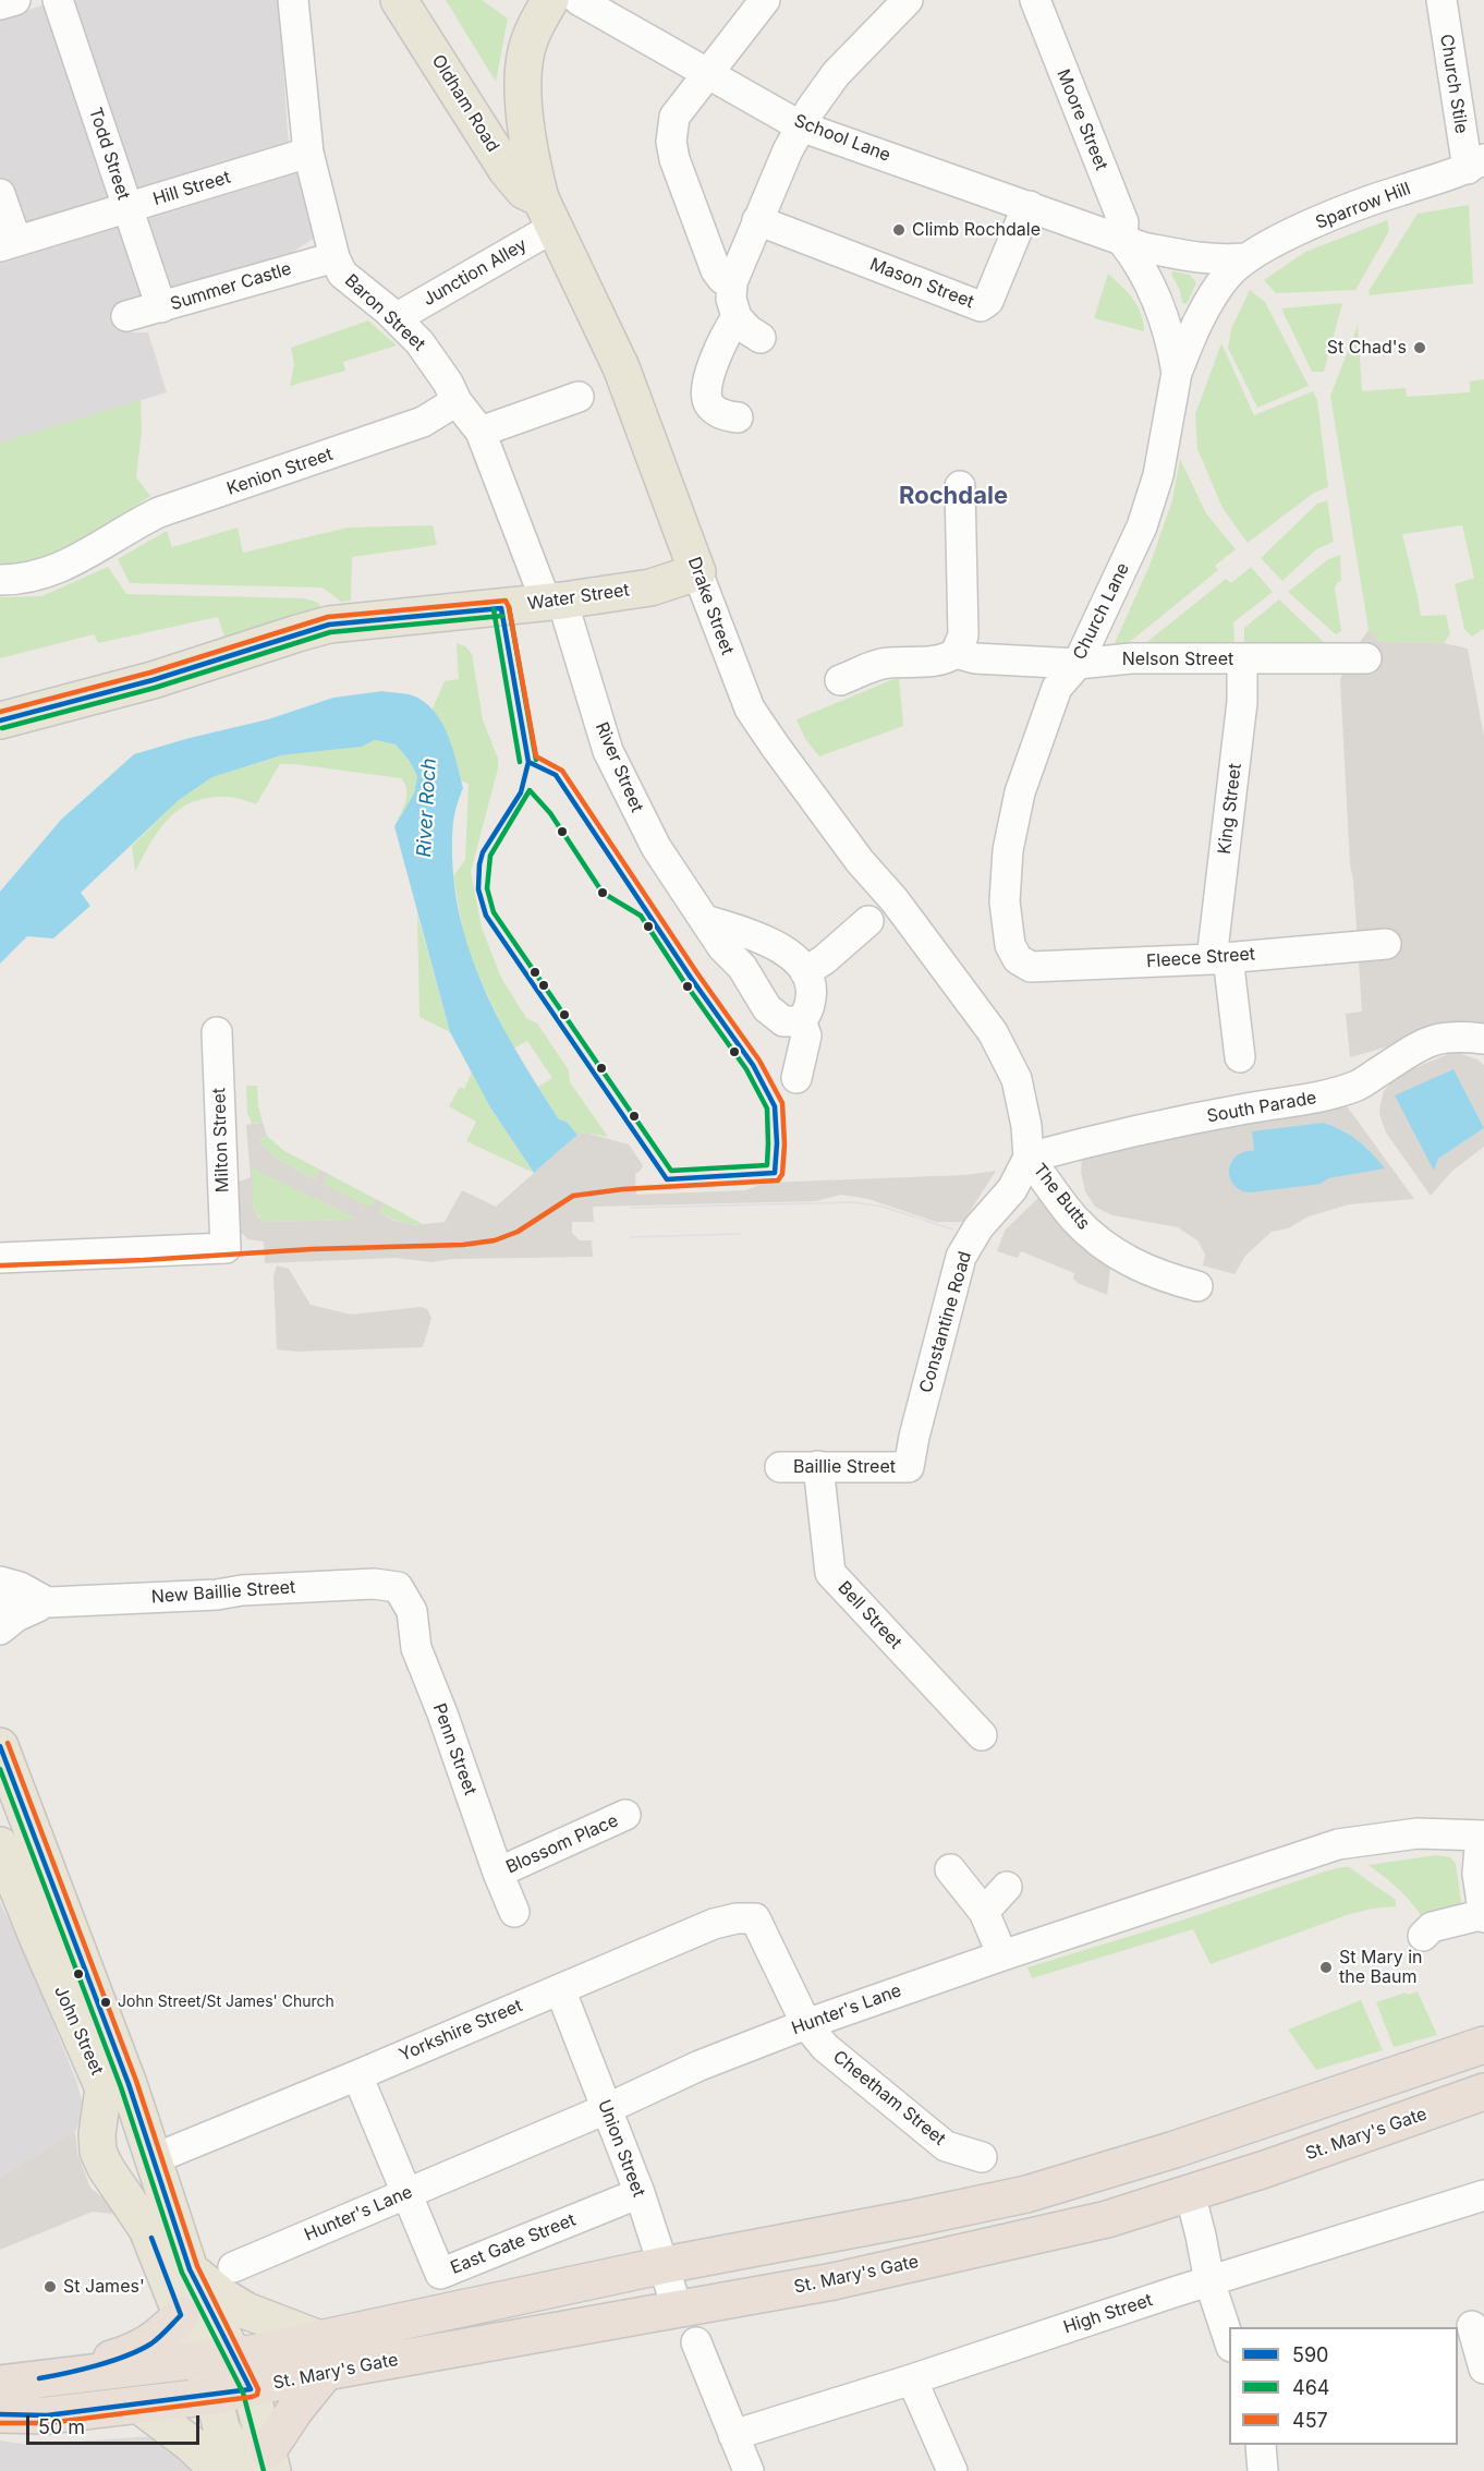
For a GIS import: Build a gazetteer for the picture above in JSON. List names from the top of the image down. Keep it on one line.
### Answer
{"streets":{"highway":["St. Mary's Gate"],"main road":["Oldham Road","Water Street","Drake Street","John Street"],"street":["Church Stile","Moore Street","School Lane","Todd Street","Hill Street","Sparrow Hill","Junction Alley","Mason Street","Summer Castle","Baron Street","Kenion Street","Church Lane","Nelson Street","River Street","King Street","Fleece Street","South Parade","Milton Street","The Butts","Constantine Road","Baillie Street","New Baillie Street","Bell Street","Penn Street","Blossom Place","Hunter's Lane","Yorkshire Street","Cheetham Street","Union Street","East Gate Street","High Street"]},"crossings":[["Church Stile","Sparrow Hill"],["Oldham Road","Junction Alley"],["Oldham Road","Drake Street"],["Moore Street","School Lane"],["Moore Street","Church Lane"],["School Lane","Sparrow Hill"],["School Lane","Mason Street"],["School Lane","Church Lane"],["Todd Street","Hill Street"],["Todd Street","Summer Castle"],["Hill Street","Baron Street"],["Sparrow Hill","Church Lane"],["Junction Alley","Baron Street"],["Junction Alley","Drake Street"],["Summer Castle","Baron Street"],["Baron Street","Kenion Street"],["Baron Street","Water Street"],["Baron Street","River Street"],["Water Street","Drake Street"],["Water Street","River Street"],["Drake Street","South Parade"],["Drake Street","The Butts"],["Drake Street","Constantine Road"],["Church Lane","Nelson Street"],["Church Lane","Fleece Street"],["Nelson Street","King Street"],["King Street","Fleece Street"],["South Parade","The Butts"],["South Parade","Constantine Road"],["The Butts","Constantine Road"],["Constantine Road","Baillie Street"],["Baillie Street","Bell Street"],["New Baillie Street","Penn Street"],["Penn Street","Blossom Place"],["Hunter's Lane","Cheetham Street"],["Hunter's Lane","Union Street"],["Hunter's Lane","East Gate Street"],["John Street","St. Mary's Gate"],["Yorkshire Street","Cheetham Street"],["Yorkshire Street","Union Street"],["Yorkshire Street","East Gate Street"],["St. Mary's Gate","Union Street"],["Union Street","East Gate Street"]],"districts":["Rochdale"],"water":["River Roch"],"places":["Climb Rochdale","St Chad's","St Mary in the Baum","John Street/St James' Church","St James'"],"lines":["transit line 457","transit line 464","transit line 590"],"legend":["590","464","457"],"scale_bar":"50 m"}
